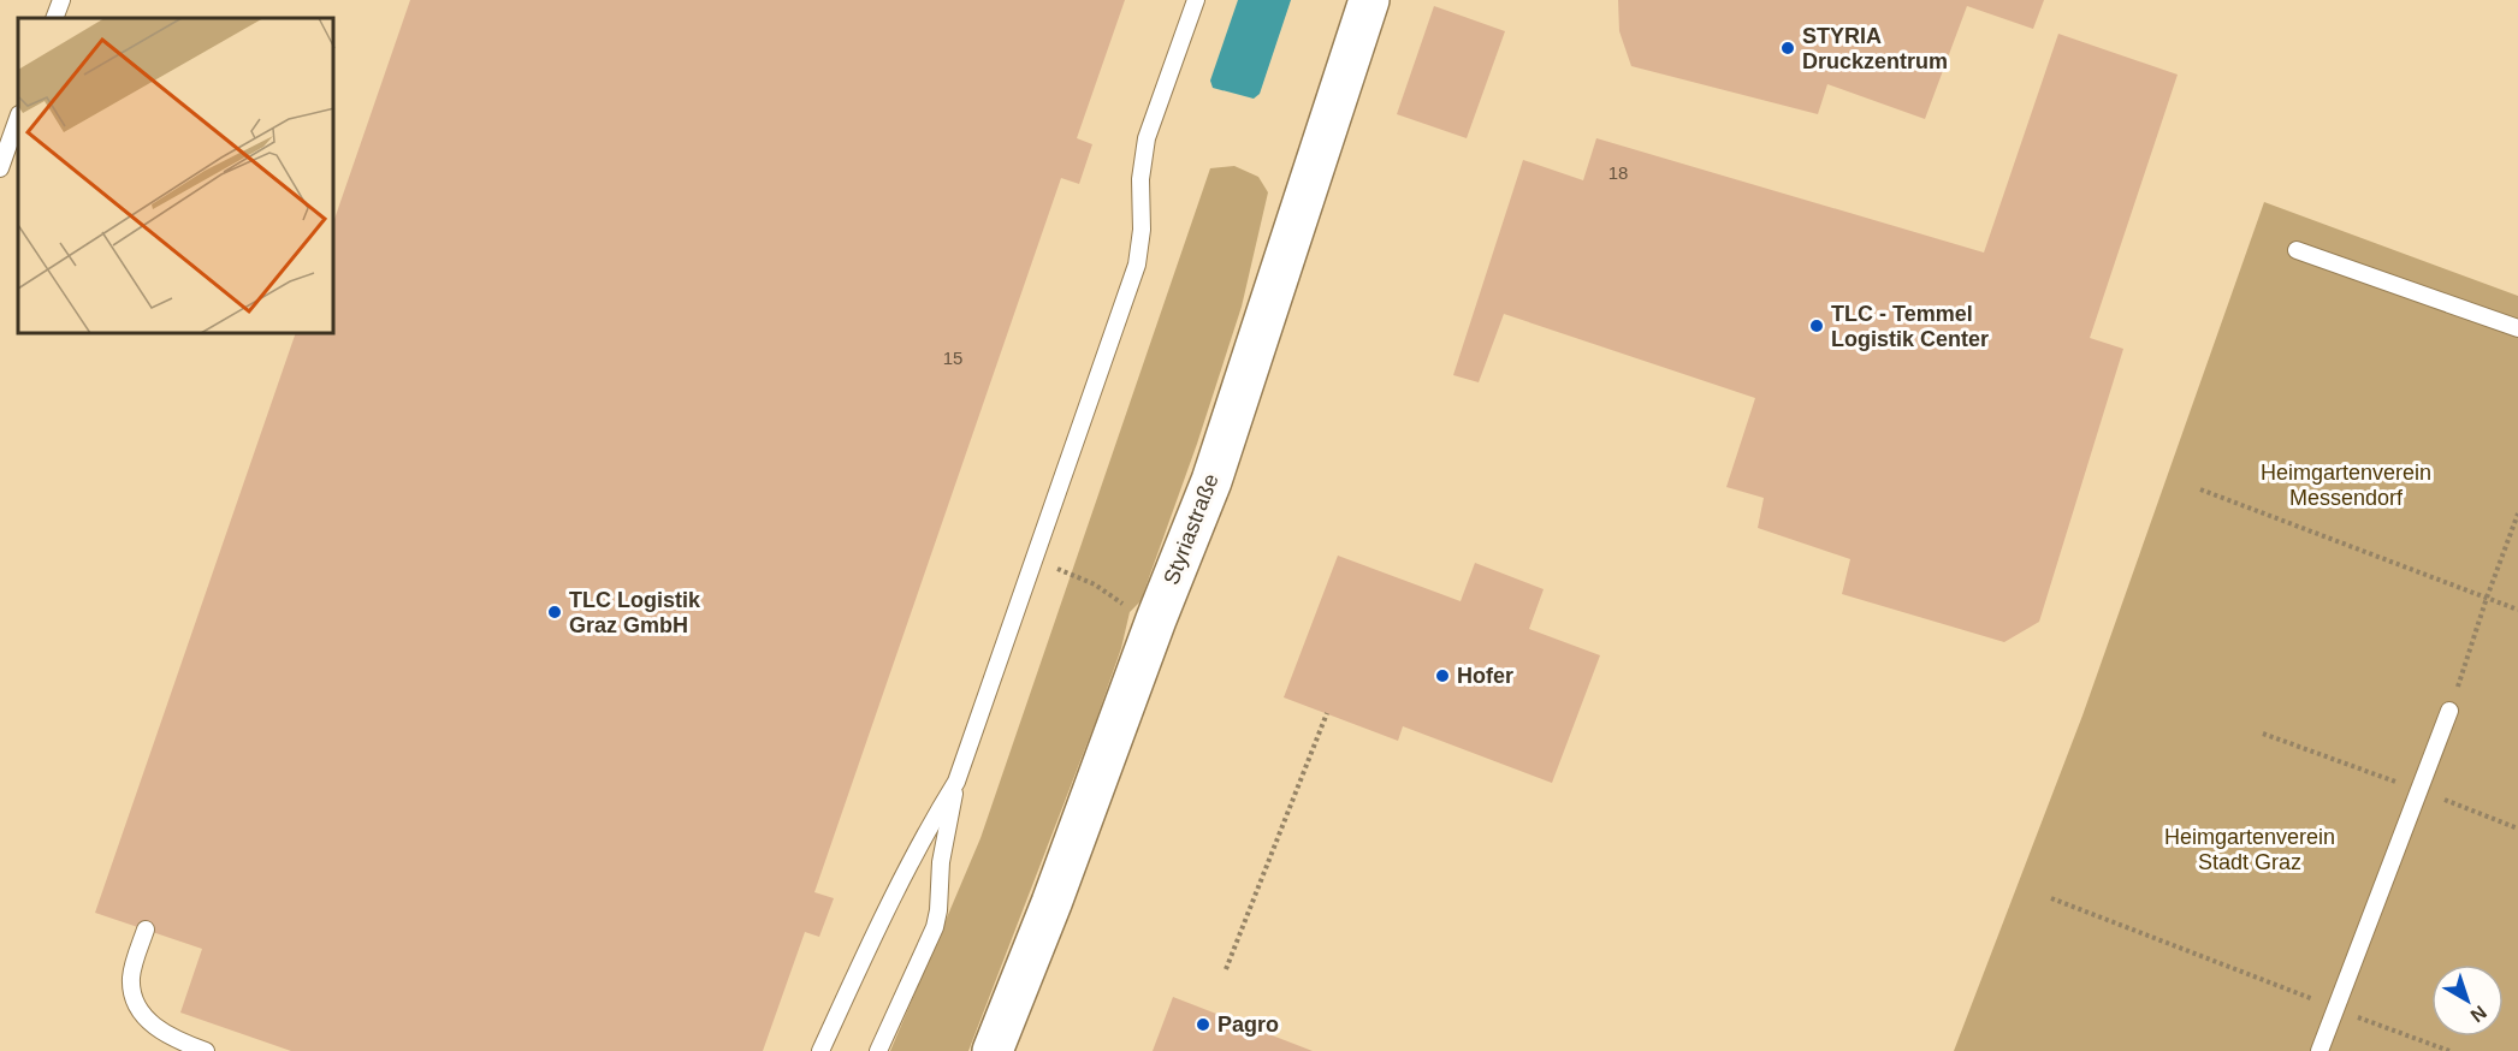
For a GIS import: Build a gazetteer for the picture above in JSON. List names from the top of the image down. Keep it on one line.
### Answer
{"streets":{"street":["Styriastraße"]},"parks":["Heimgartenverein Messendorf","Heimgartenverein Stadt Graz"],"places":["STYRIA Druckzentrum","TLC - Temmel Logistik Center","TLC Logistik Graz GmbH","Hofer","Pagro"],"house_numbers":["18","15"],"north":"bottom right"}
